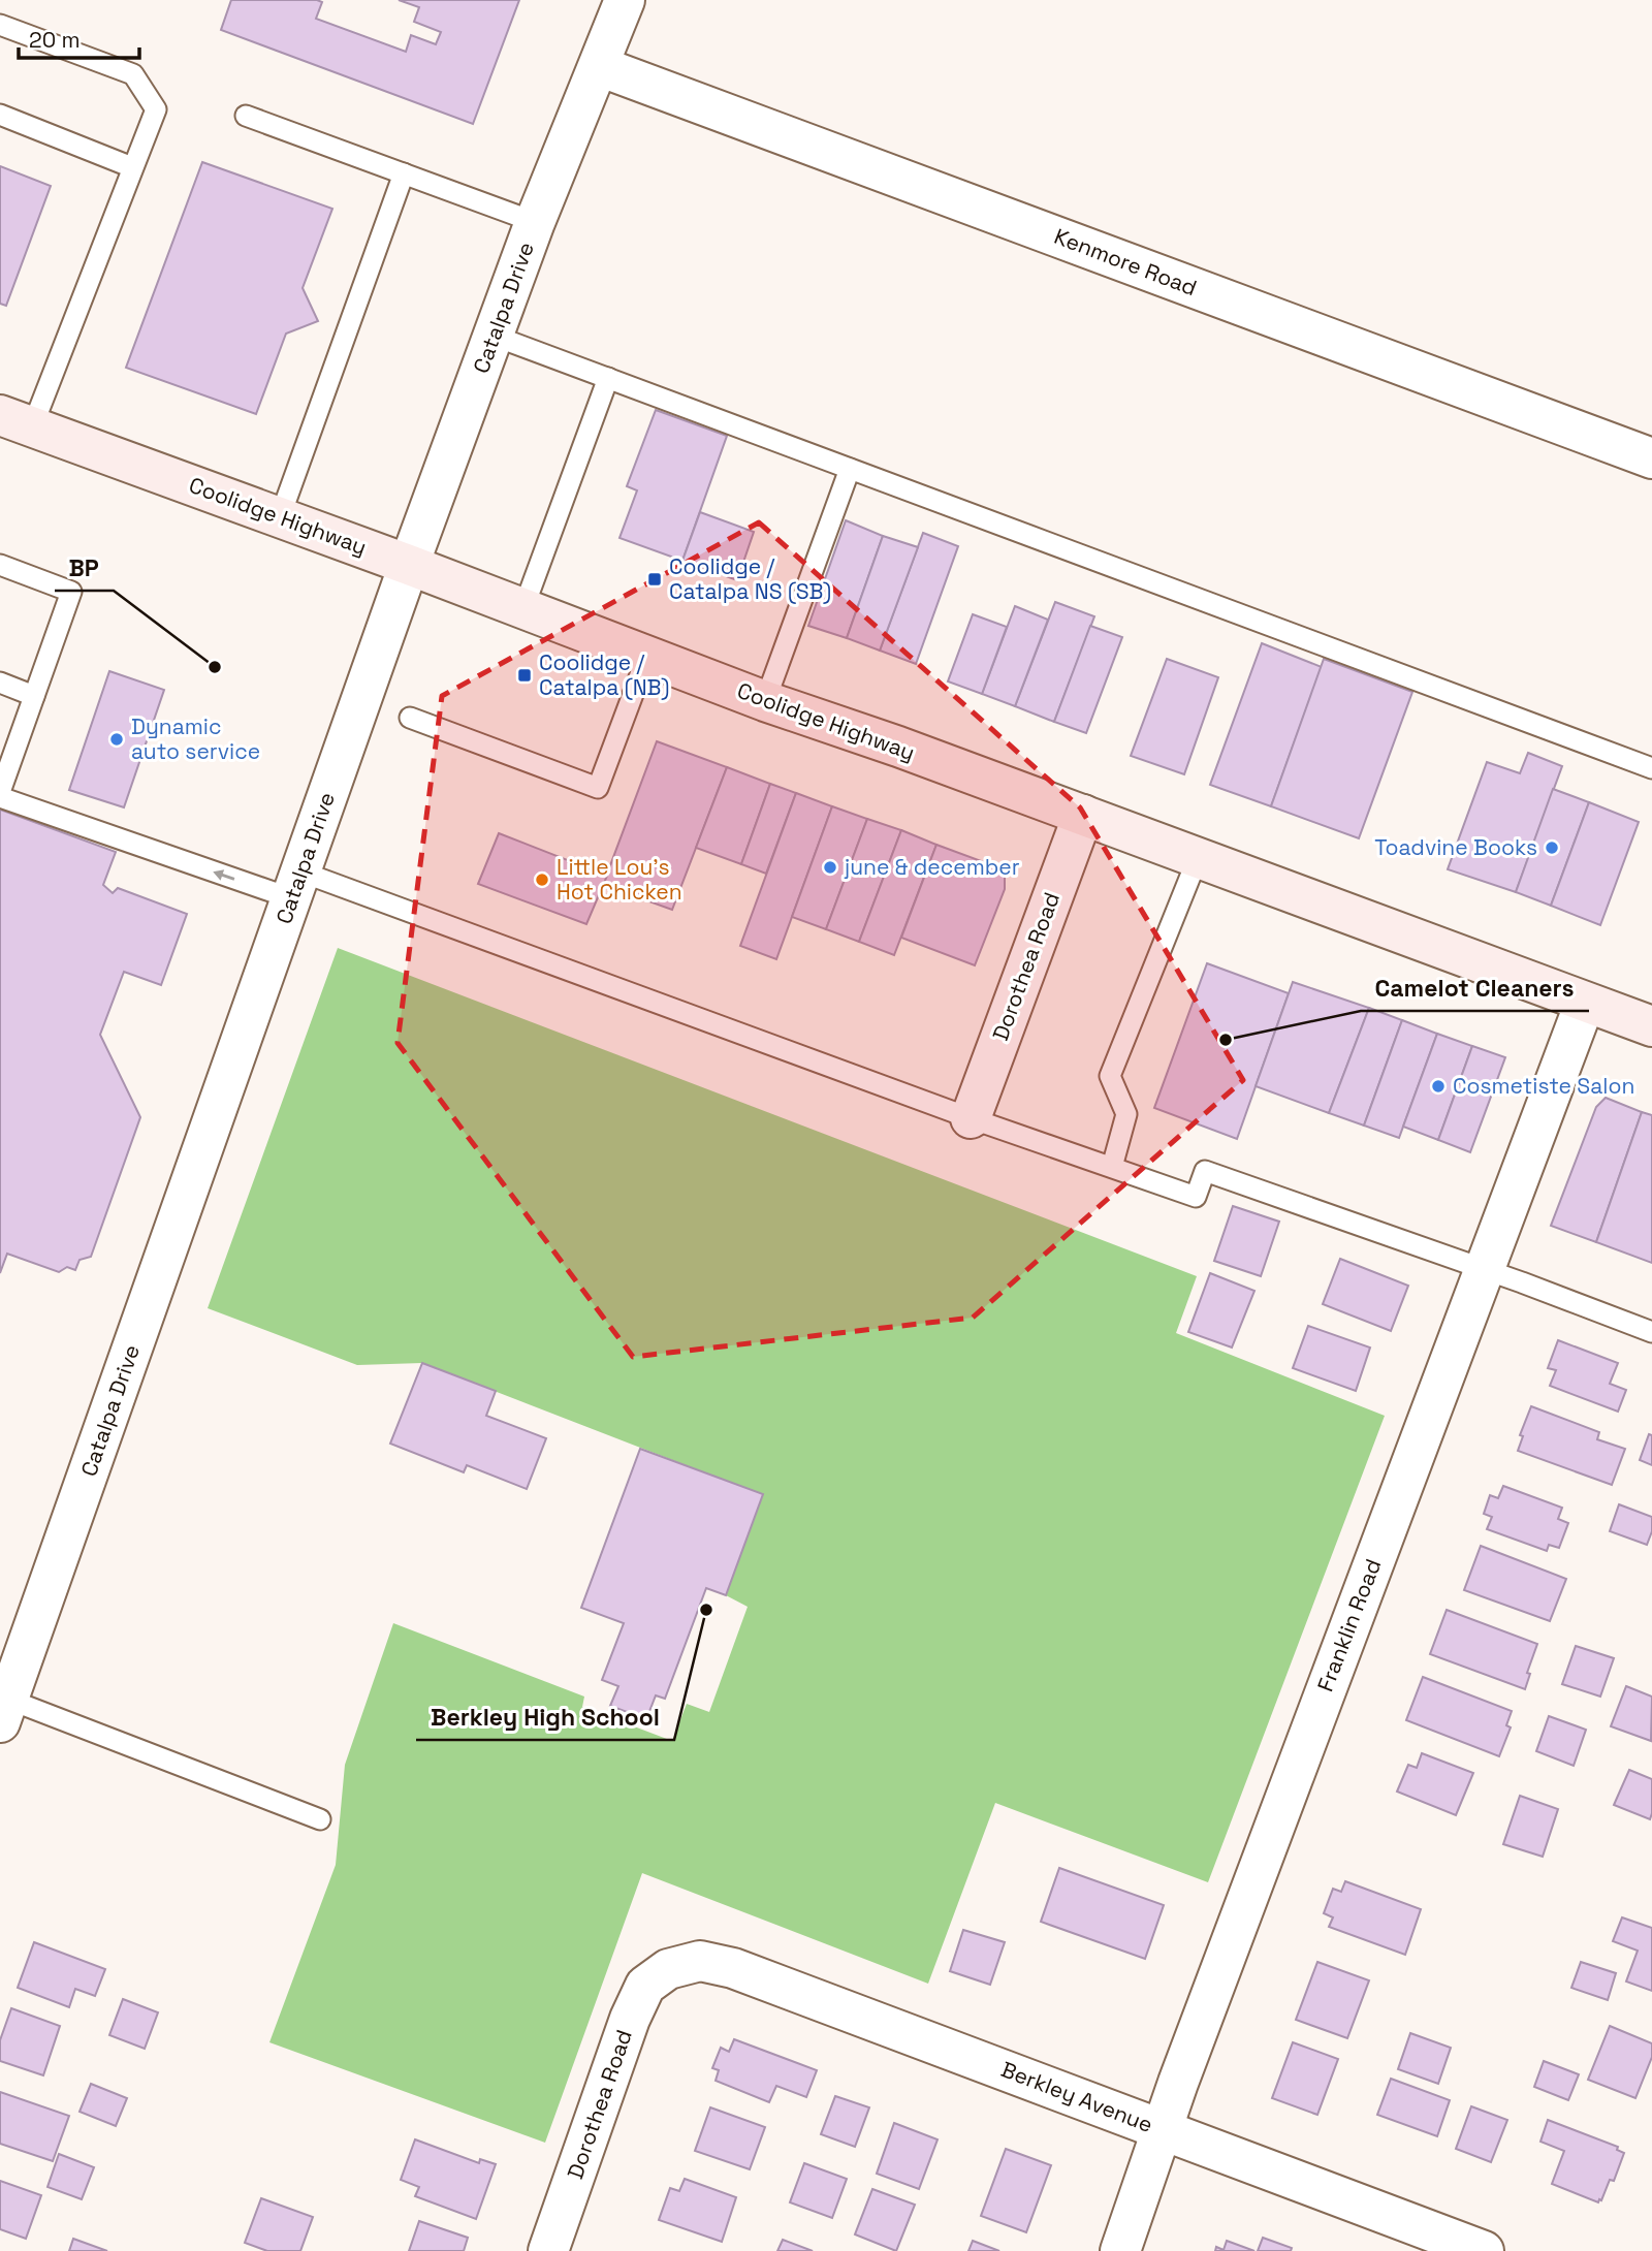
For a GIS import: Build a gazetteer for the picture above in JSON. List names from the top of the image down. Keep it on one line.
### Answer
{"streets":{"main road":["Coolidge Highway"],"street":["Kenmore Road","Catalpa Drive","Dorothea Road","Franklin Road","Berkley Avenue"]},"crossings":[["Kenmore Road","Catalpa Drive"],["Catalpa Drive","Coolidge Highway"],["Coolidge Highway","Dorothea Road"],["Coolidge Highway","Franklin Road"],["Dorothea Road","Berkley Avenue"],["Franklin Road","Berkley Avenue"]],"places":{"transit":["Coolidge / Catalpa NS (SB)","Coolidge / Catalpa (NB)"],"other":["BP","Dynamic auto service","Toadvine Books","june & december","Little Lou's Hot Chicken","Camelot Cleaners","Cosmetiste Salon","Berkley High School"]},"scale_bar":"20 m"}
